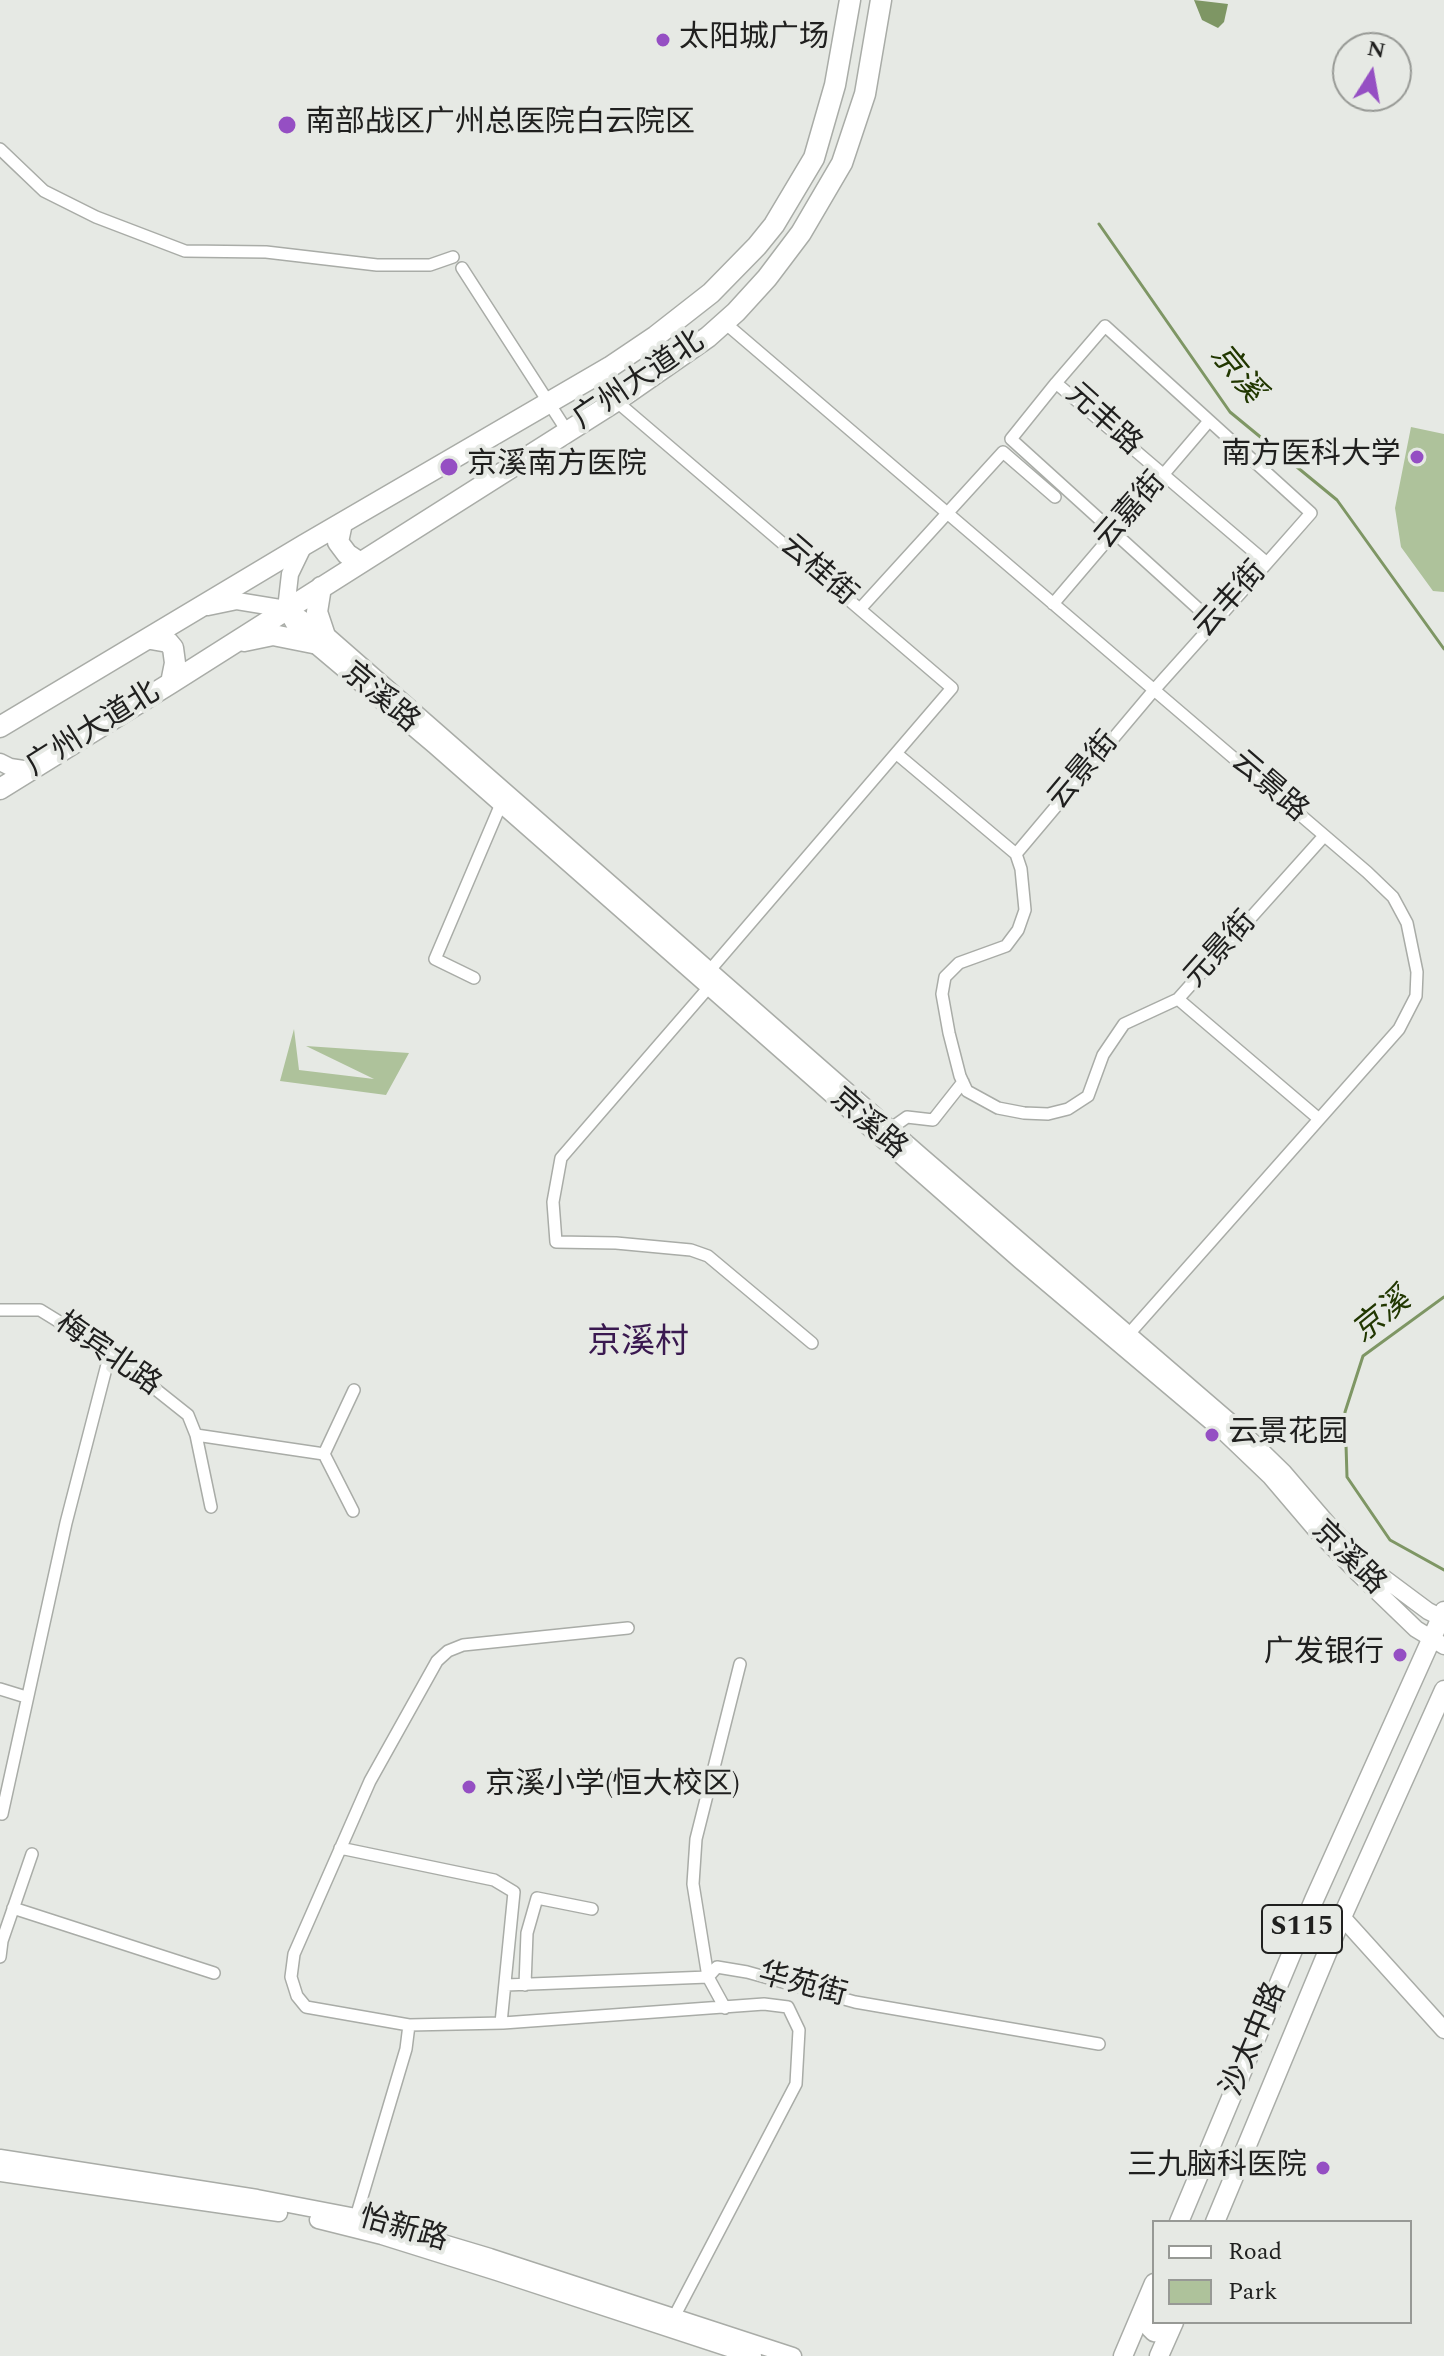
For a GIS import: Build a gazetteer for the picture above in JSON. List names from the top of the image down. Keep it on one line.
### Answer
{"streets":{"highway":["广州大道北"],"main road":["京溪路","S115","沙太中路","怡新路"],"street":["元丰路","云嘉街","云桂街","云丰街","云景街","云景路","元景街","梅宾北路","华苑街"]},"crossings":[["广州大道北","云桂街"],["广州大道北","京溪路"],["广州大道北","云景路"],["元丰路","云嘉街"],["元丰路","云丰街"],["云嘉街","云景路"],["云桂街","京溪路"],["云丰街","云景街"],["云丰街","云景路"],["京溪路","云景路"],["京溪路","S115"],["京溪路","沙太中路"],["云景街","云景路"],["云景路","元景街"],["S115","沙太中路"]],"districts":["京溪村"],"water":["京溪"],"places":["太阳城广场","南部战区广州总医院白云院区","南方医科大学","京溪南方医院","云景花园","广发银行","京溪小学(恒大校区)","三九脑科医院"],"legend":["Road","Park"],"north":"top"}
